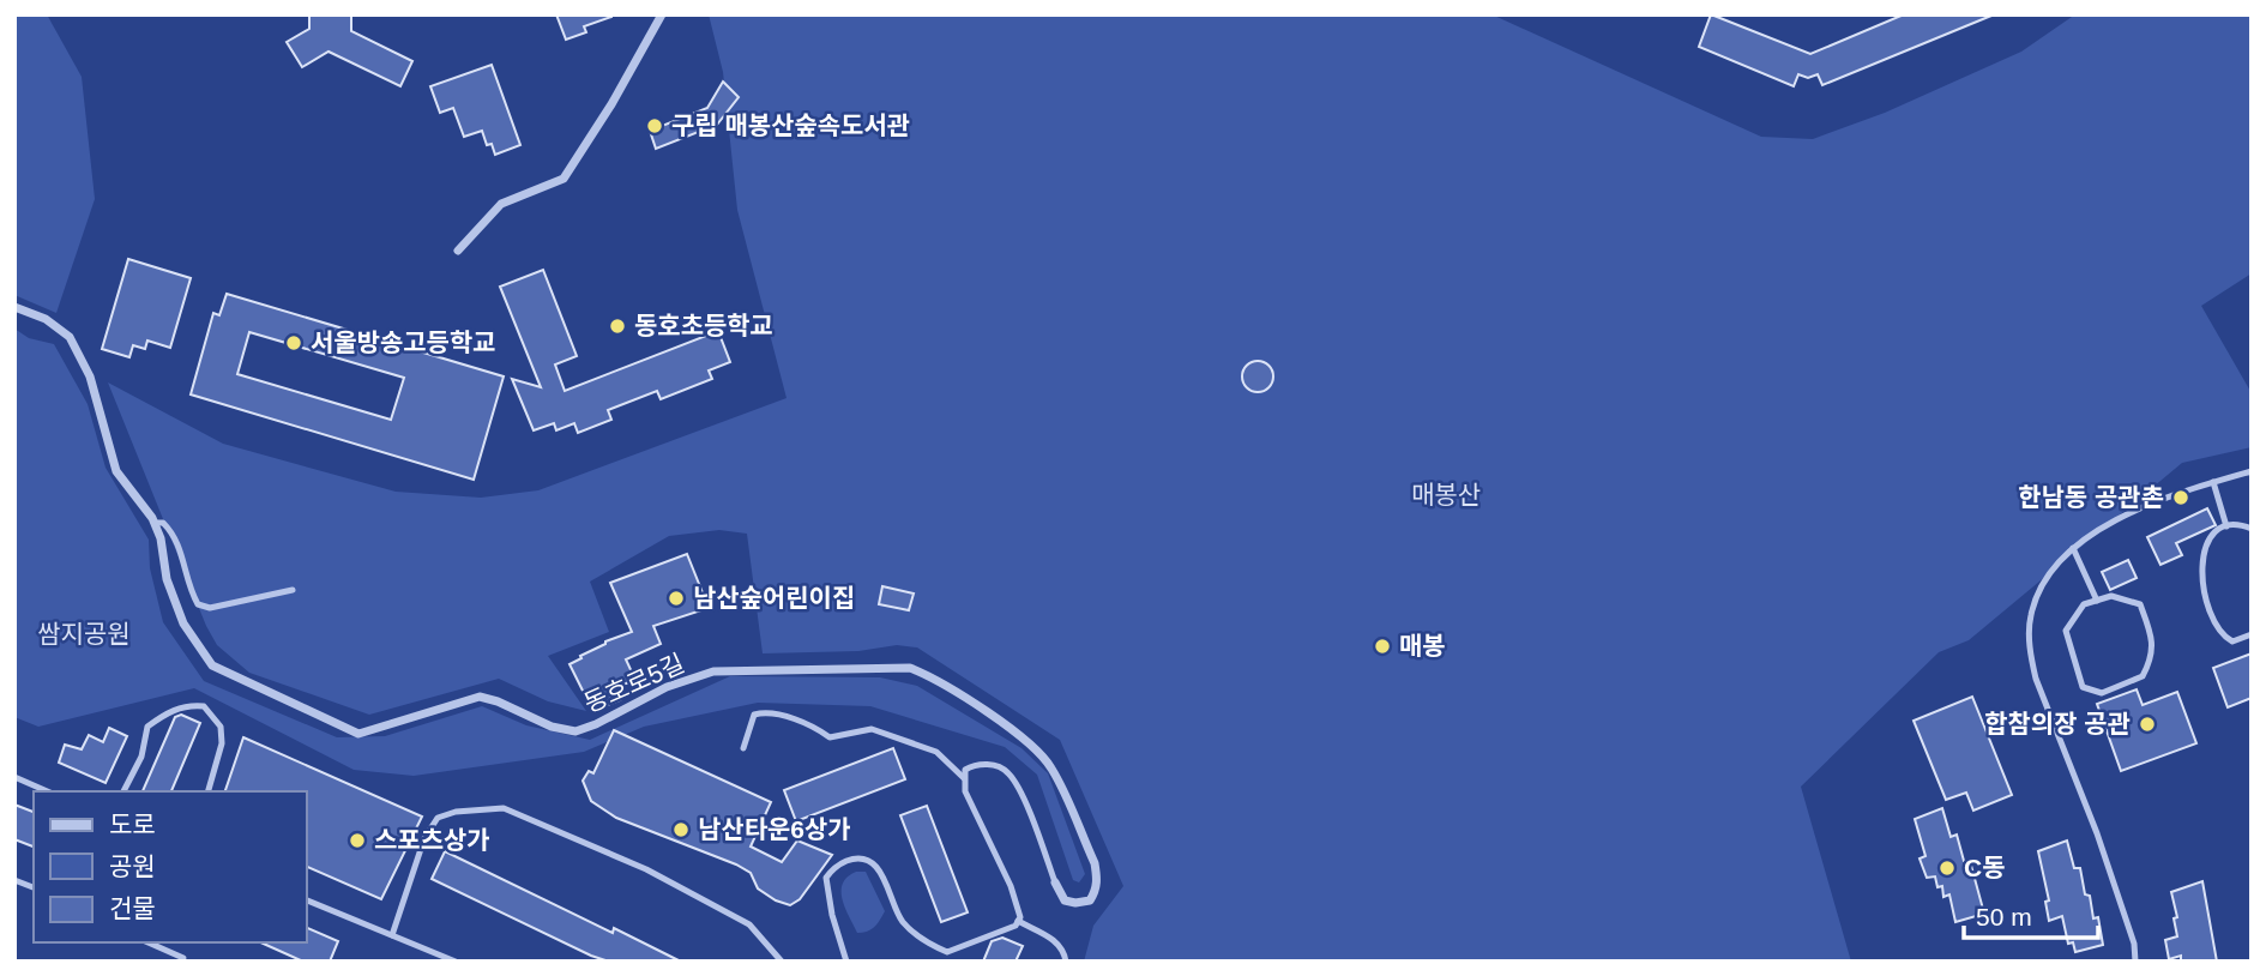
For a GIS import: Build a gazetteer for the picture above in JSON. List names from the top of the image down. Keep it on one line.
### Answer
{"streets":{"street":["동호로5길"]},"parks":["매봉산","쌈지공원"],"places":["구립 매봉산숲속도서관","동호초등학교","서울방송고등학교","한남동 공관촌","남산숲어린이집","매봉","합참의장 공관","남산타운6상가","스포츠상가","C동"],"legend":["도로","공원","건물"],"scale_bar":"50 m"}
